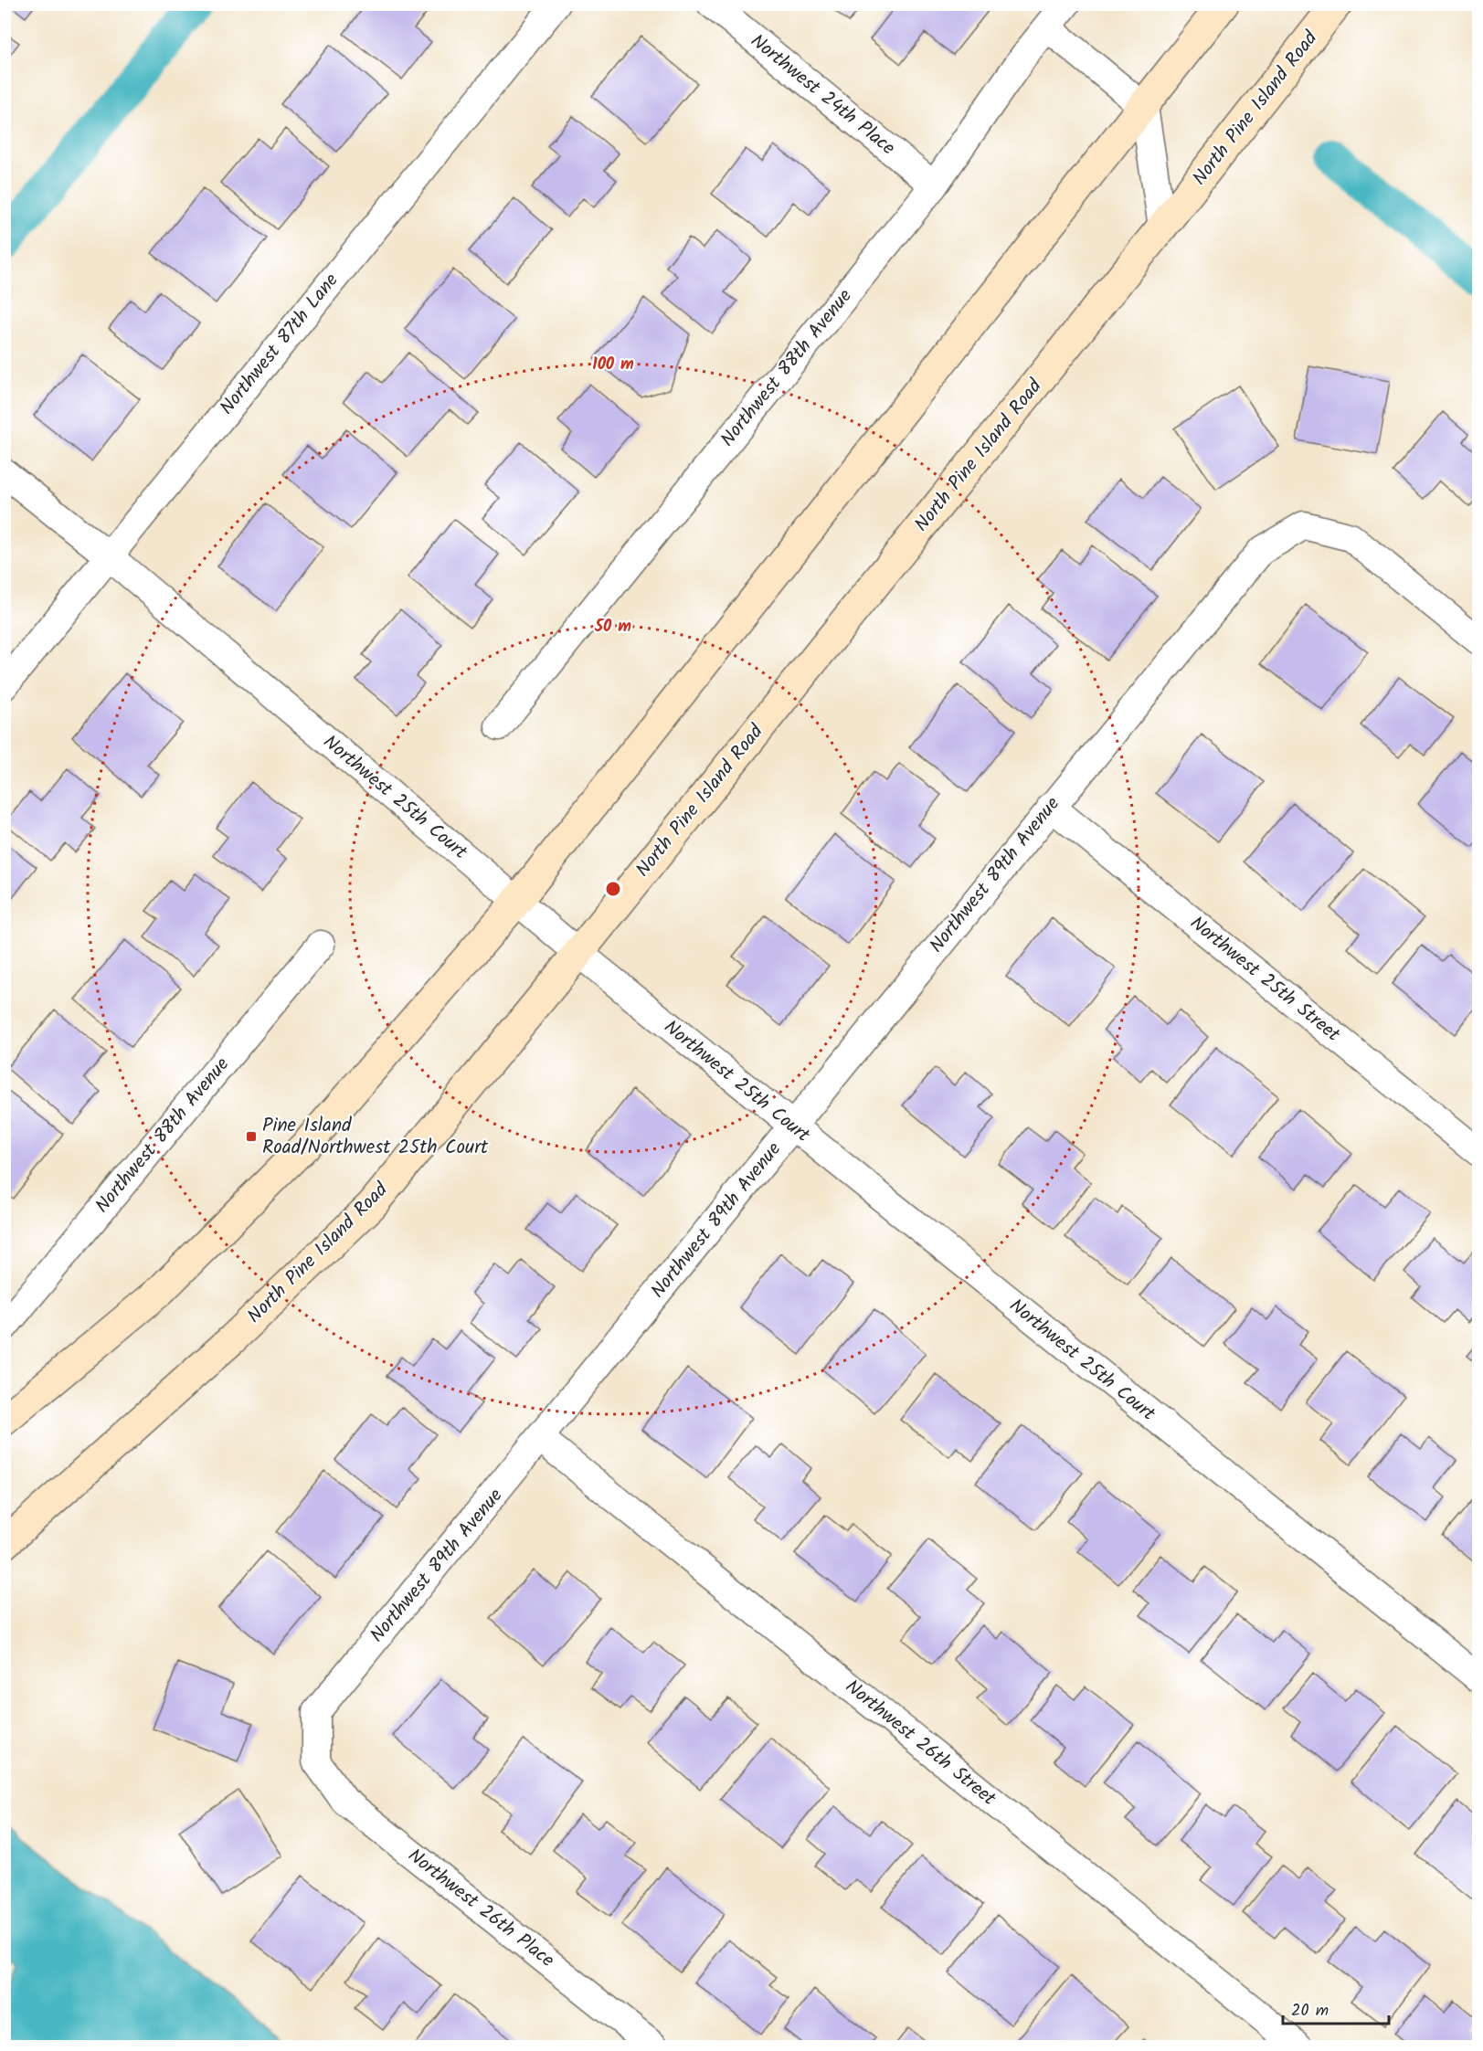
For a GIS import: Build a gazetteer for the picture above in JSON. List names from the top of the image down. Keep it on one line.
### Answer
{"streets":{"main road":["North Pine Island Road"],"street":["Northwest 24th Place","Northwest 87th Lane","Northwest 88th Avenue","Northwest 25th Court","Northwest 89th Avenue","Northwest 25th Street","Northwest 26th Street","Northwest 26th Place"]},"crossings":[["Northwest 24th Place","Northwest 88th Avenue"],["North Pine Island Road","Northwest 25th Court"],["Northwest 87th Lane","Northwest 25th Court"],["Northwest 25th Court","Northwest 89th Avenue"],["Northwest 89th Avenue","Northwest 25th Street"],["Northwest 89th Avenue","Northwest 26th Street"],["Northwest 89th Avenue","Northwest 26th Place"]],"places":{"transit":["Pine Island Road/Northwest 25th Court"]},"scale_bar":"20 m","rings":["100 m","50 m"]}
